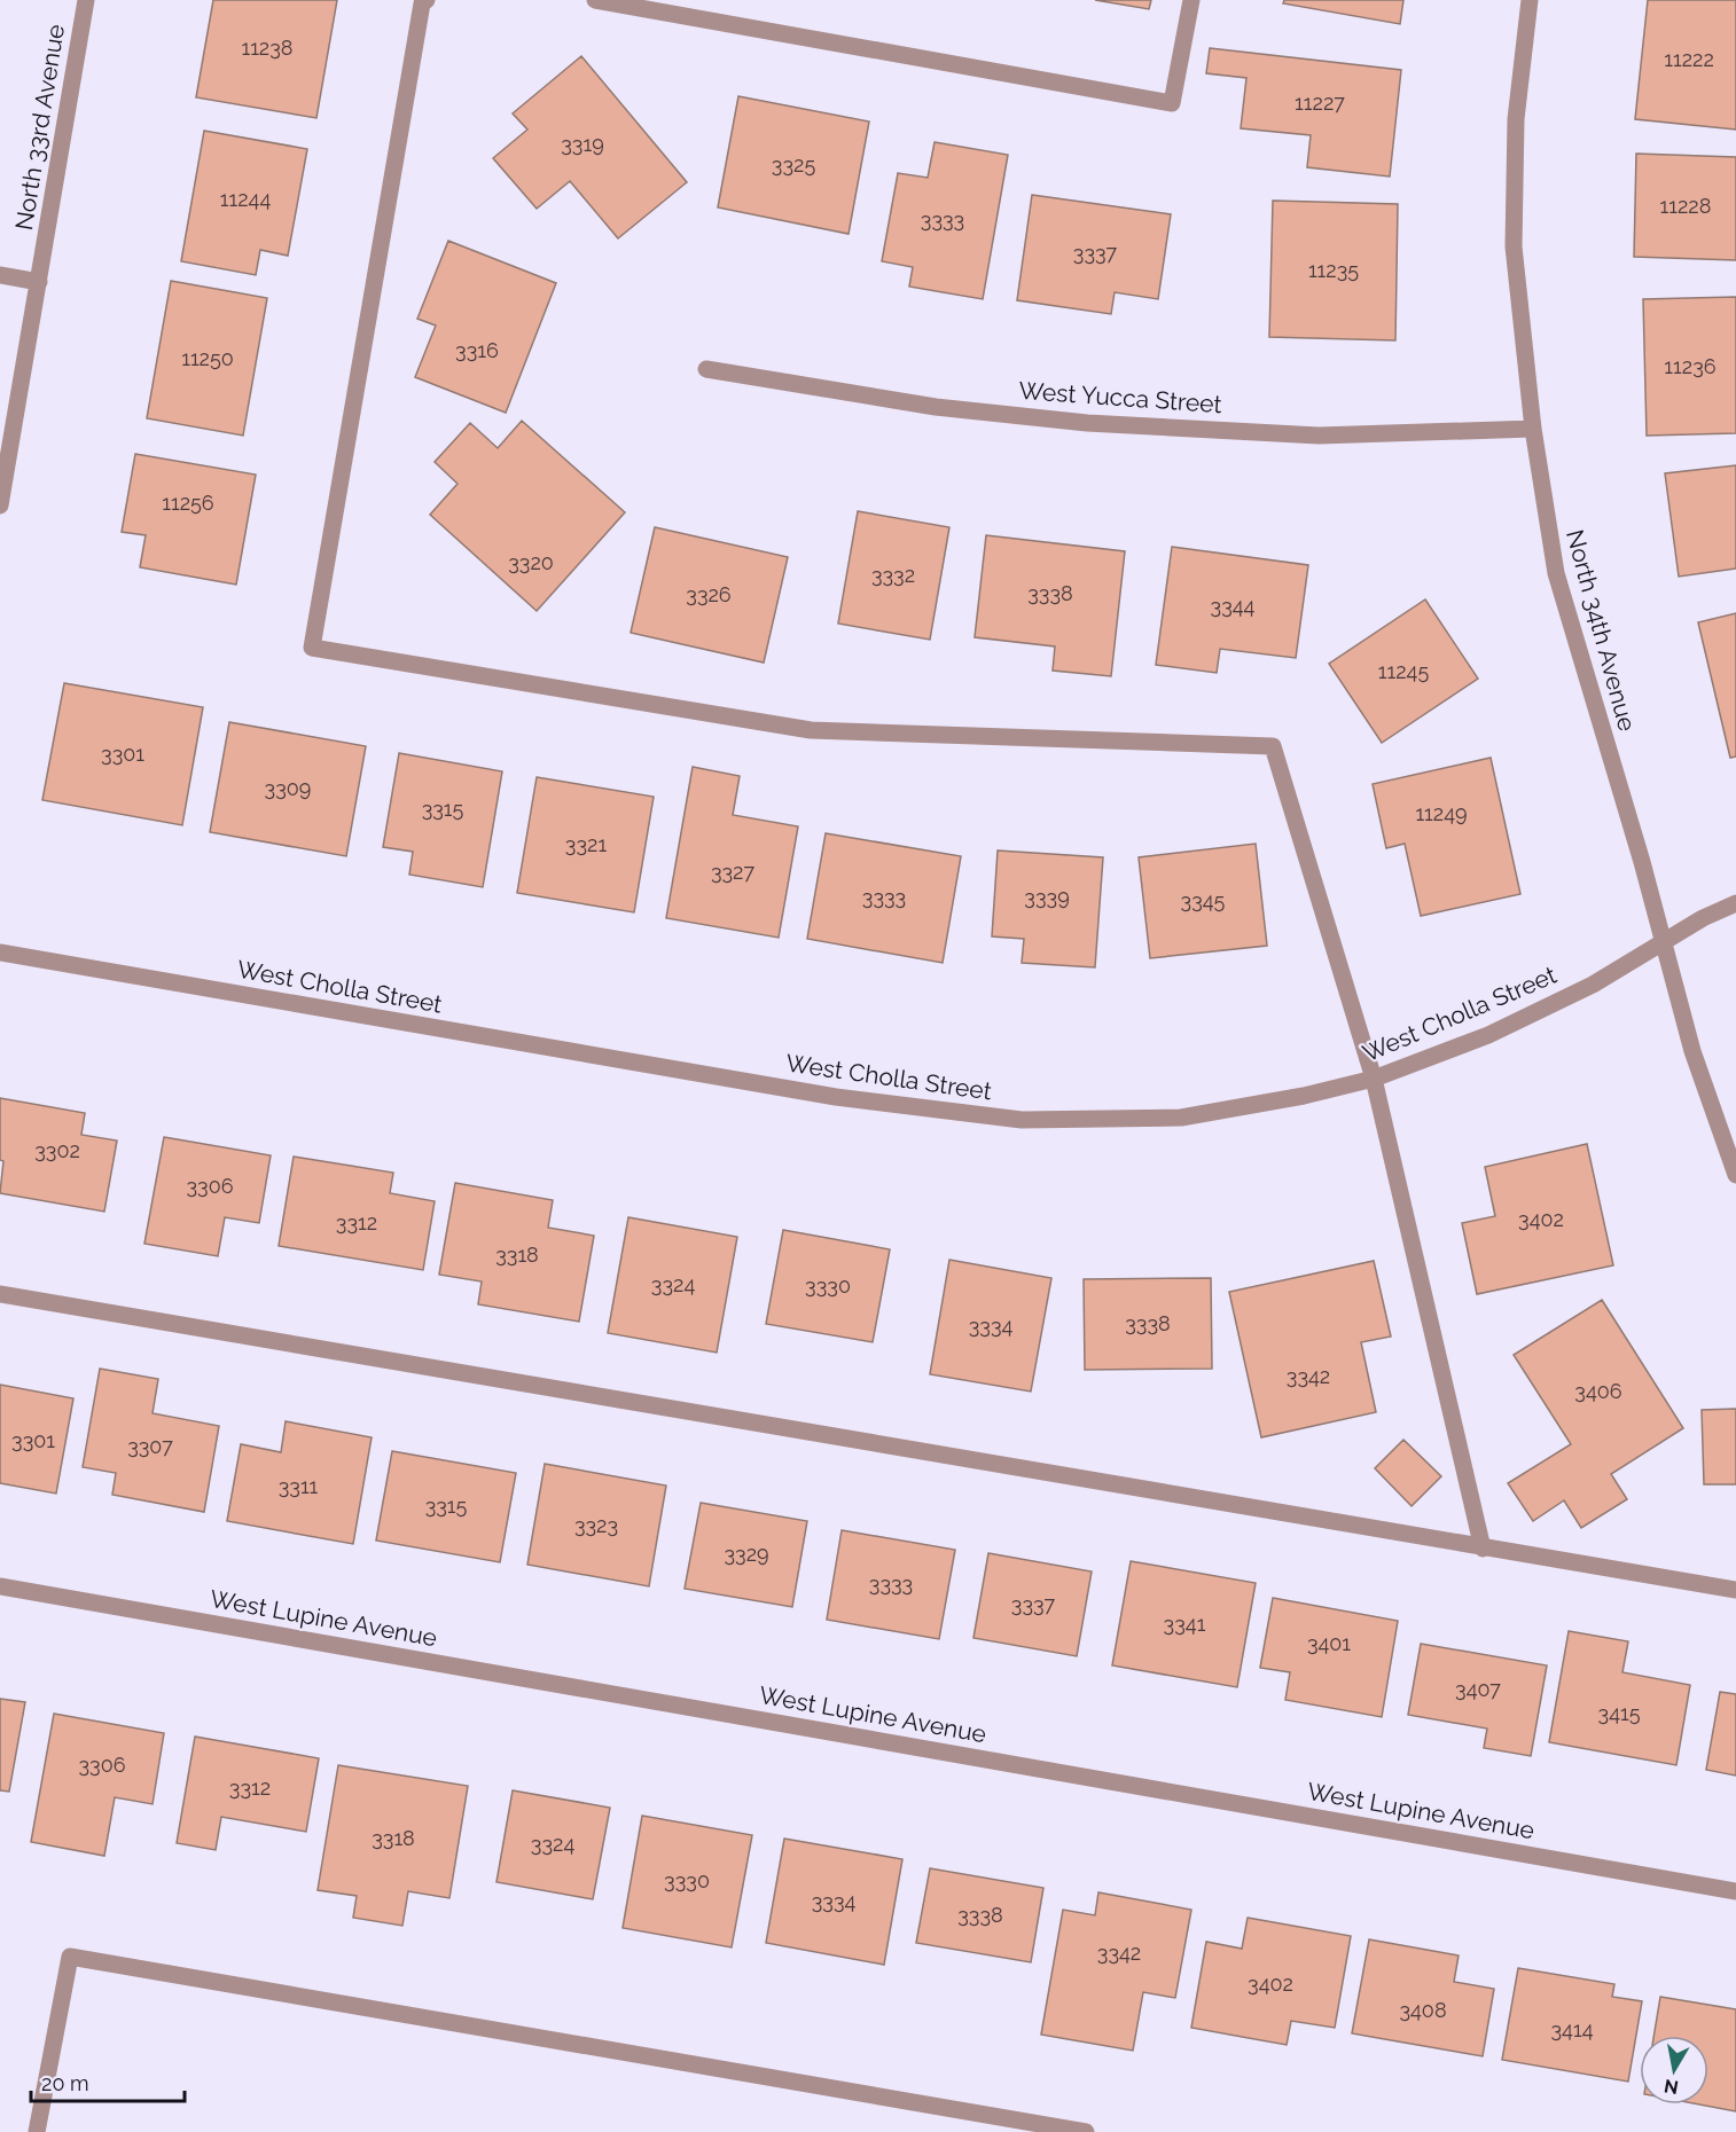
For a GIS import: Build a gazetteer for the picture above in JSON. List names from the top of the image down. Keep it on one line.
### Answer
{"streets":{"street":["North 33rd Avenue","West Yucca Street","North 34th Avenue","West Cholla Street","West Lupine Avenue"]},"crossings":[["West Yucca Street","North 34th Avenue"],["North 34th Avenue","West Cholla Street"]],"house_numbers":["11238","11222","11227","3319","3325","11244","11228","3333","3337","11235","3316","11250","11236","11256","3320","3332","3338","3326","3344","11245","3301","3309","3315","11249","3321","3327","3333","3339","3345","3302","3306","3402","3312","3318","3324","3330","3338","3334","3342","3406","3301","3307","3311","3315","3323","3329","3333","3337","3341","3401","3407","3415","3306","3312","3318","3324","3330","3334","3338","3342","3402","3408","3414"],"scale_bar":"20 m","north":"bottom"}
